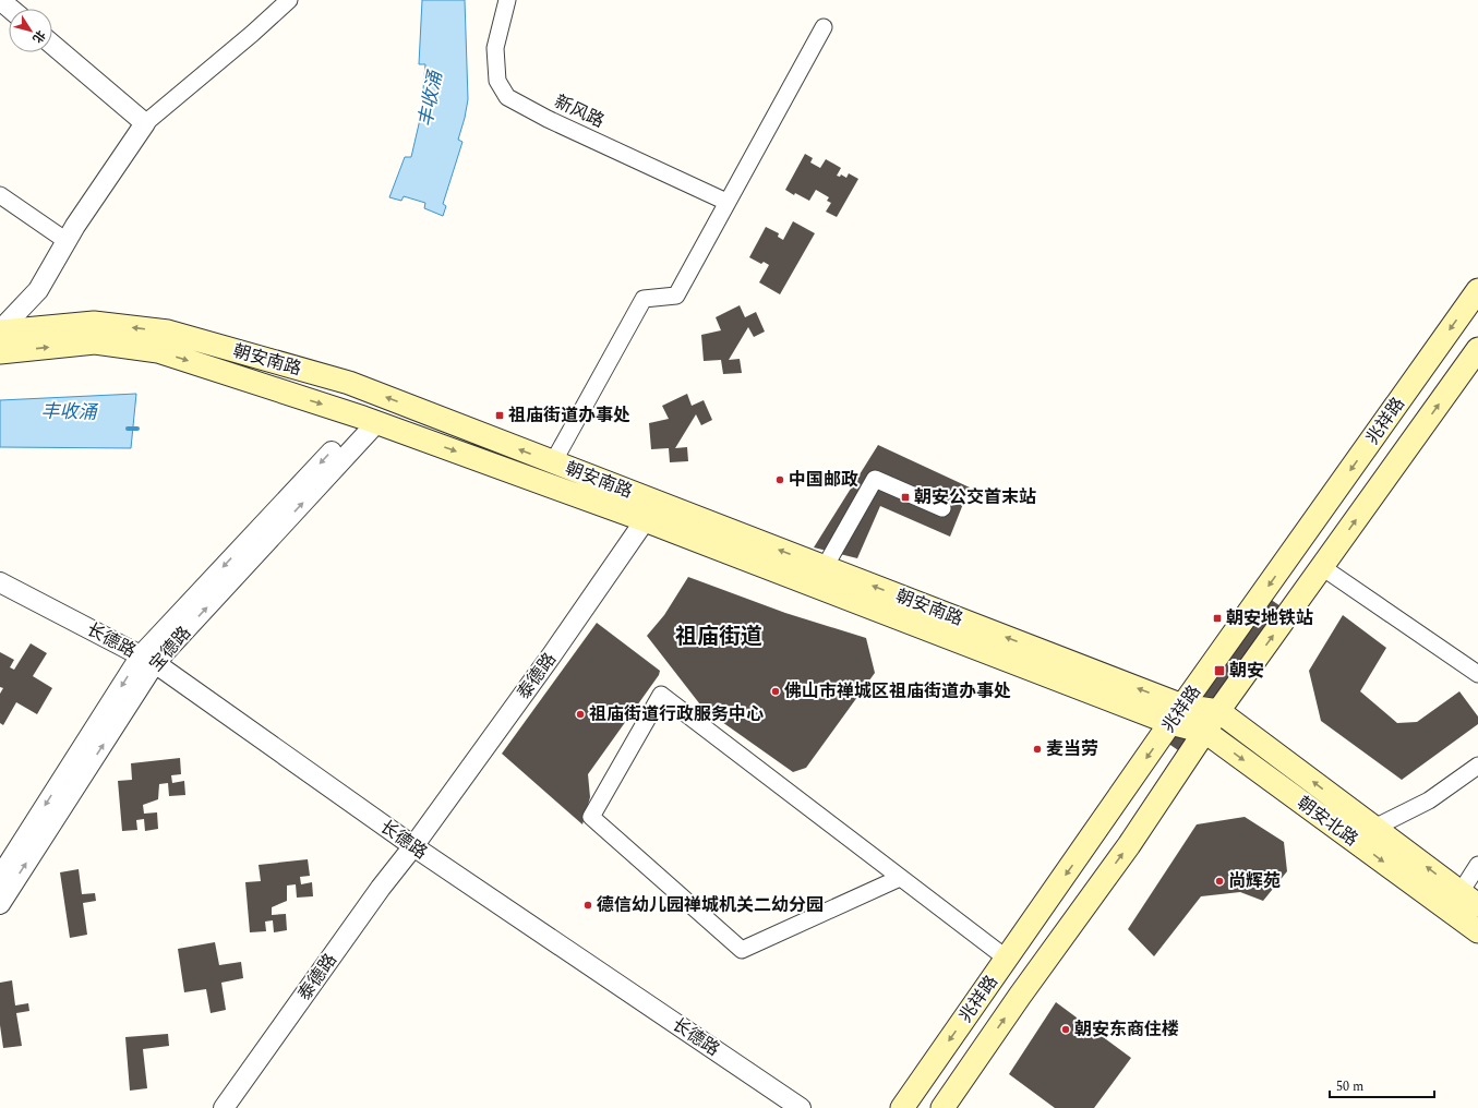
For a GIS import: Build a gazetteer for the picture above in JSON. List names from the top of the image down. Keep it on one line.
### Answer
{"streets":{"main road":["朝安南路","兆祥路","朝安北路"],"street":["新风路","长德路","宝德路","泰德路"]},"crossings":[["朝安南路","兆祥路"],["朝安南路","宝德路"],["朝安南路","泰德路"],["朝安南路","朝安北路"],["兆祥路","朝安北路"],["长德路","宝德路"],["长德路","泰德路"]],"districts":["祖庙街道"],"water":["丰收涌"],"places":{"transit":["祖庙街道办事处","朝安公交首末站","朝安地铁站","朝安"],"other":["中国邮政","佛山市禅城区祖庙街道办事处","祖庙街道行政服务中心","麦当劳","尚辉苑","德信幼儿园禅城机关二幼分园","朝安东商住楼"]},"scale_bar":"50 m","north":"bottom right"}
